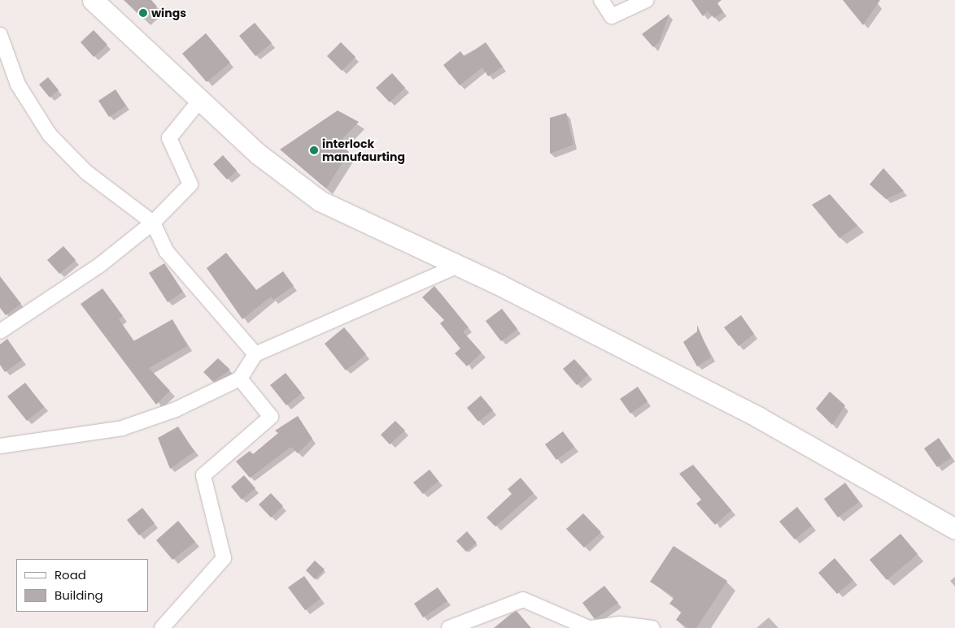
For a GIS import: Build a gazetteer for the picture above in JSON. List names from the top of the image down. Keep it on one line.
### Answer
{"places":["wings","interlock manufaurting"],"legend":["Road","Building"]}
